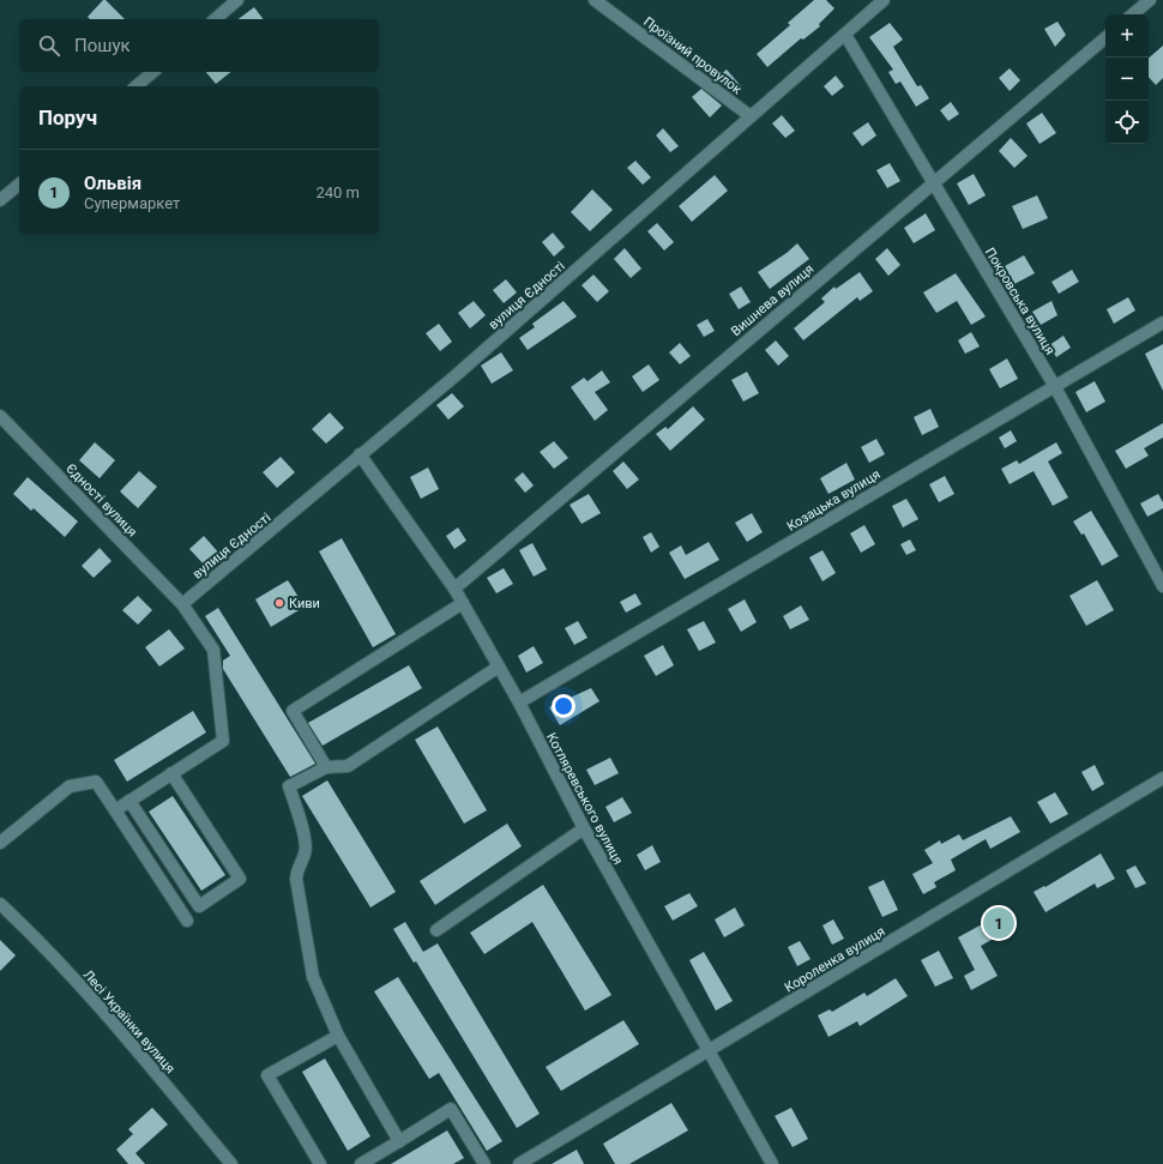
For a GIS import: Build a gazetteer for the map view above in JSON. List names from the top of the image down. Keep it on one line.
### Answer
{"streets":{"street":["Проїзний провулок","вулиця Єдності","Вишнева вулиця","Покровська вулиця","Єдності вулиця","Козацька вулиця","Котляревського вулиця","Короленка вулиця","Лесі Українки вулиця"]},"crossings":[["Проїзний провулок","вулиця Єдності"],["вулиця Єдності","Покровська вулиця"],["вулиця Єдності","Єдності вулиця"],["вулиця Єдності","Котляревського вулиця"],["Вишнева вулиця","Покровська вулиця"],["Вишнева вулиця","Котляревського вулиця"],["Покровська вулиця","Козацька вулиця"],["Козацька вулиця","Котляревського вулиця"],["Котляревського вулиця","Короленка вулиця"]],"places":["Киви"],"page":{"map_buttons":["+","−"],"search":"Пошук","heading":"Поруч","list":[{"mark":"1","name":"Ольвія","note":"Супермаркет","value":"240 m"}],"pins":"1"}}
